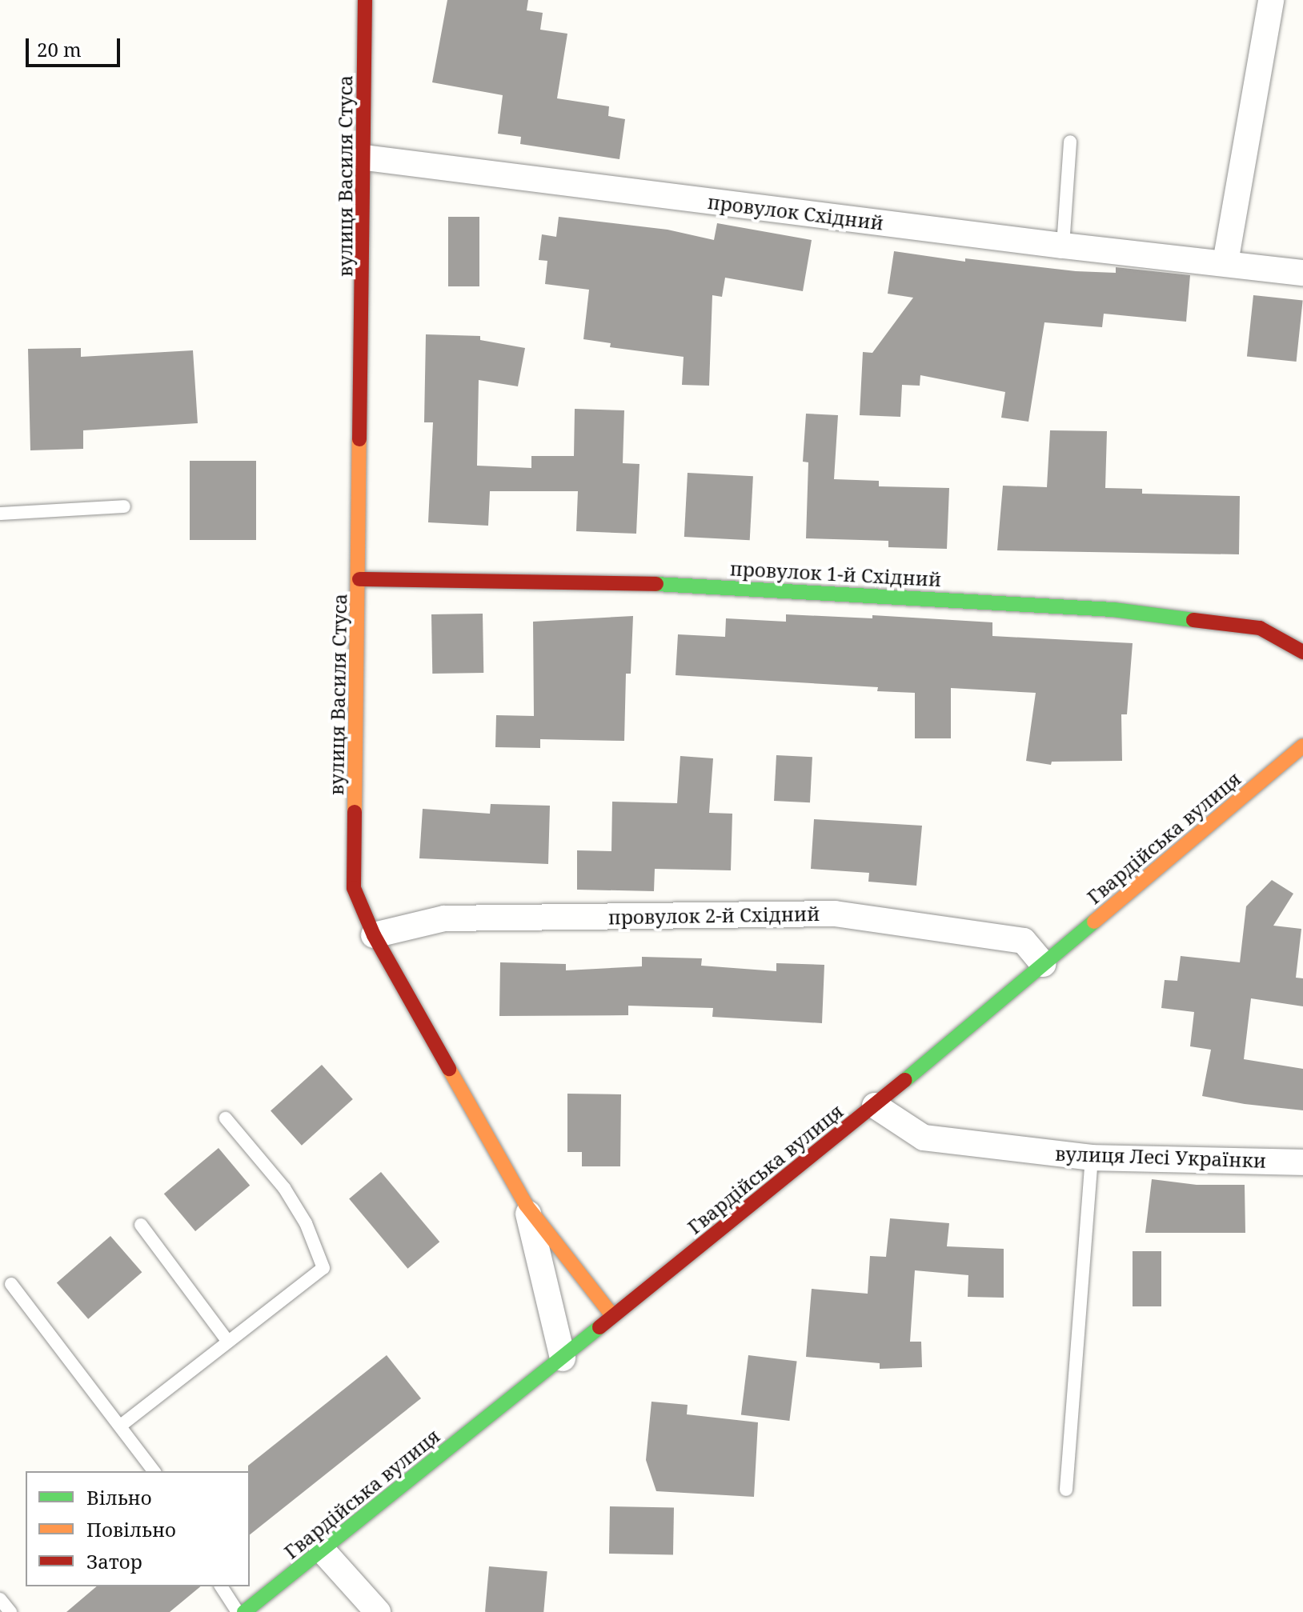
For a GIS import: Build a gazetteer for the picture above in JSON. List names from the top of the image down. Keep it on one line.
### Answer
{"streets":{"street":["вулиця Василя Стуса","провулок Східний","провулок 1-й Східний","Гвардійська вулиця","провулок 2-й Східний","вулиця Лесі Українки"]},"crossings":[["вулиця Василя Стуса","провулок Східний"],["вулиця Василя Стуса","провулок 1-й Східний"],["вулиця Василя Стуса","Гвардійська вулиця"],["вулиця Василя Стуса","провулок 2-й Східний"],["Гвардійська вулиця","провулок 2-й Східний"],["Гвардійська вулиця","вулиця Лесі Українки"]],"legend":["Вільно","Повільно","Затор"],"scale_bar":"20 m"}
